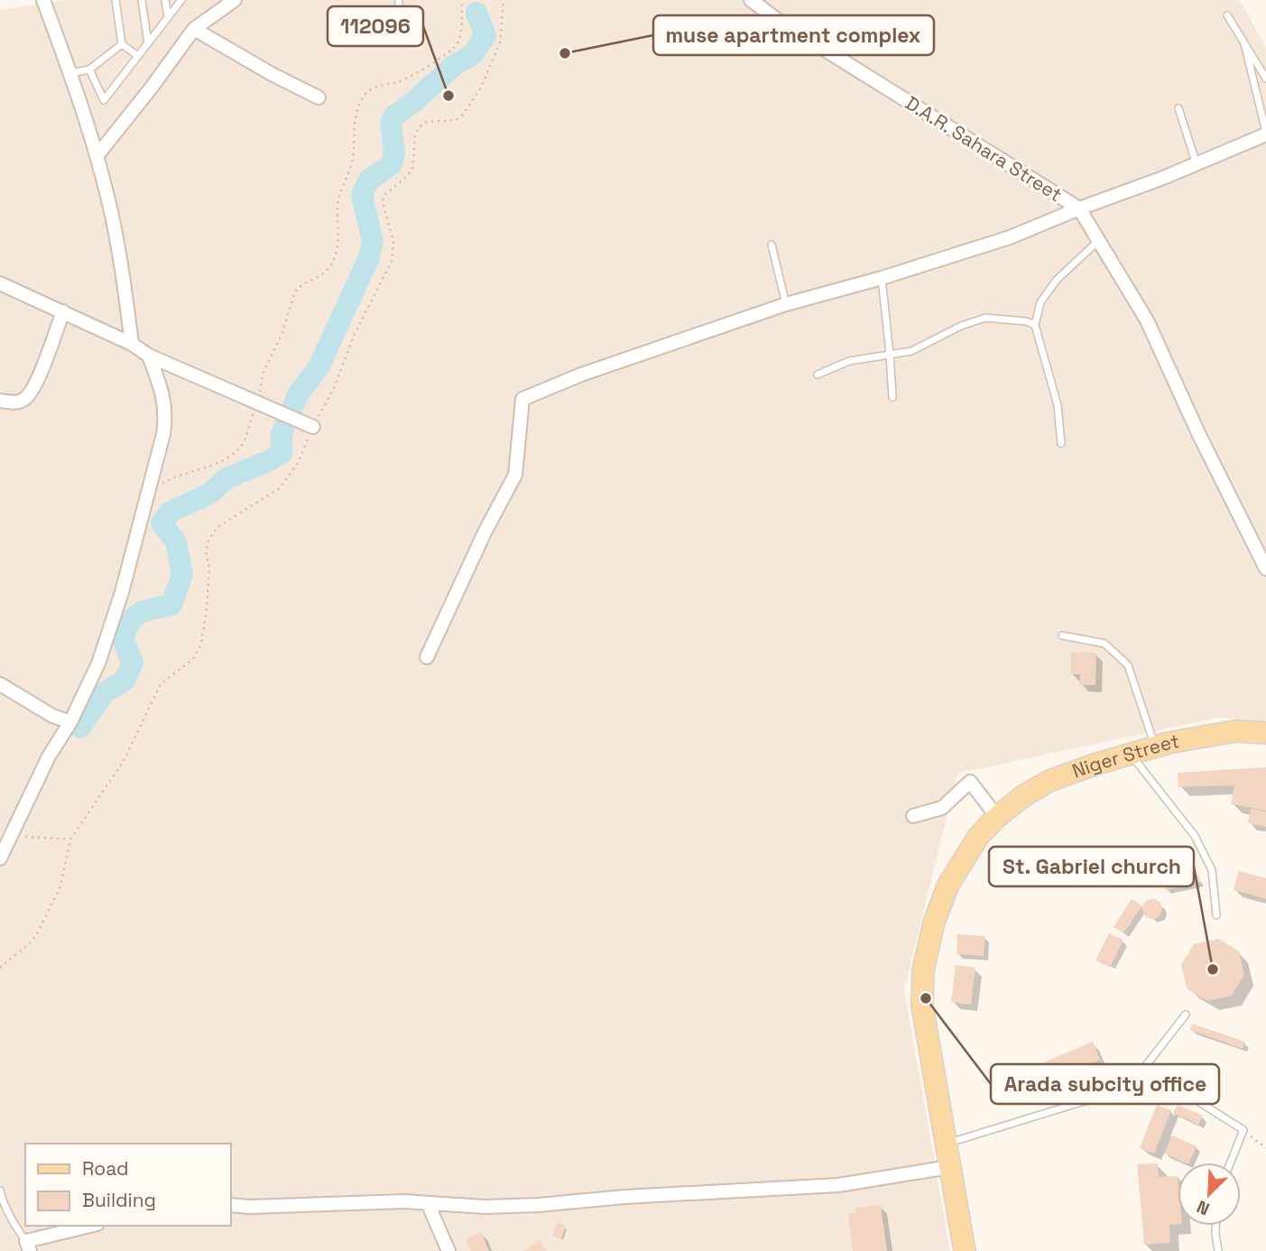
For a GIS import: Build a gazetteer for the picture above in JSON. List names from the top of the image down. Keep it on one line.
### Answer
{"streets":{"main road":["Niger Street"],"street":["D.A.R. Sahara Street"]},"places":["muse apartment complex","112096","St. Gabriel church","Arada subcity office"],"legend":["Road","Building"],"north":"bottom left"}
